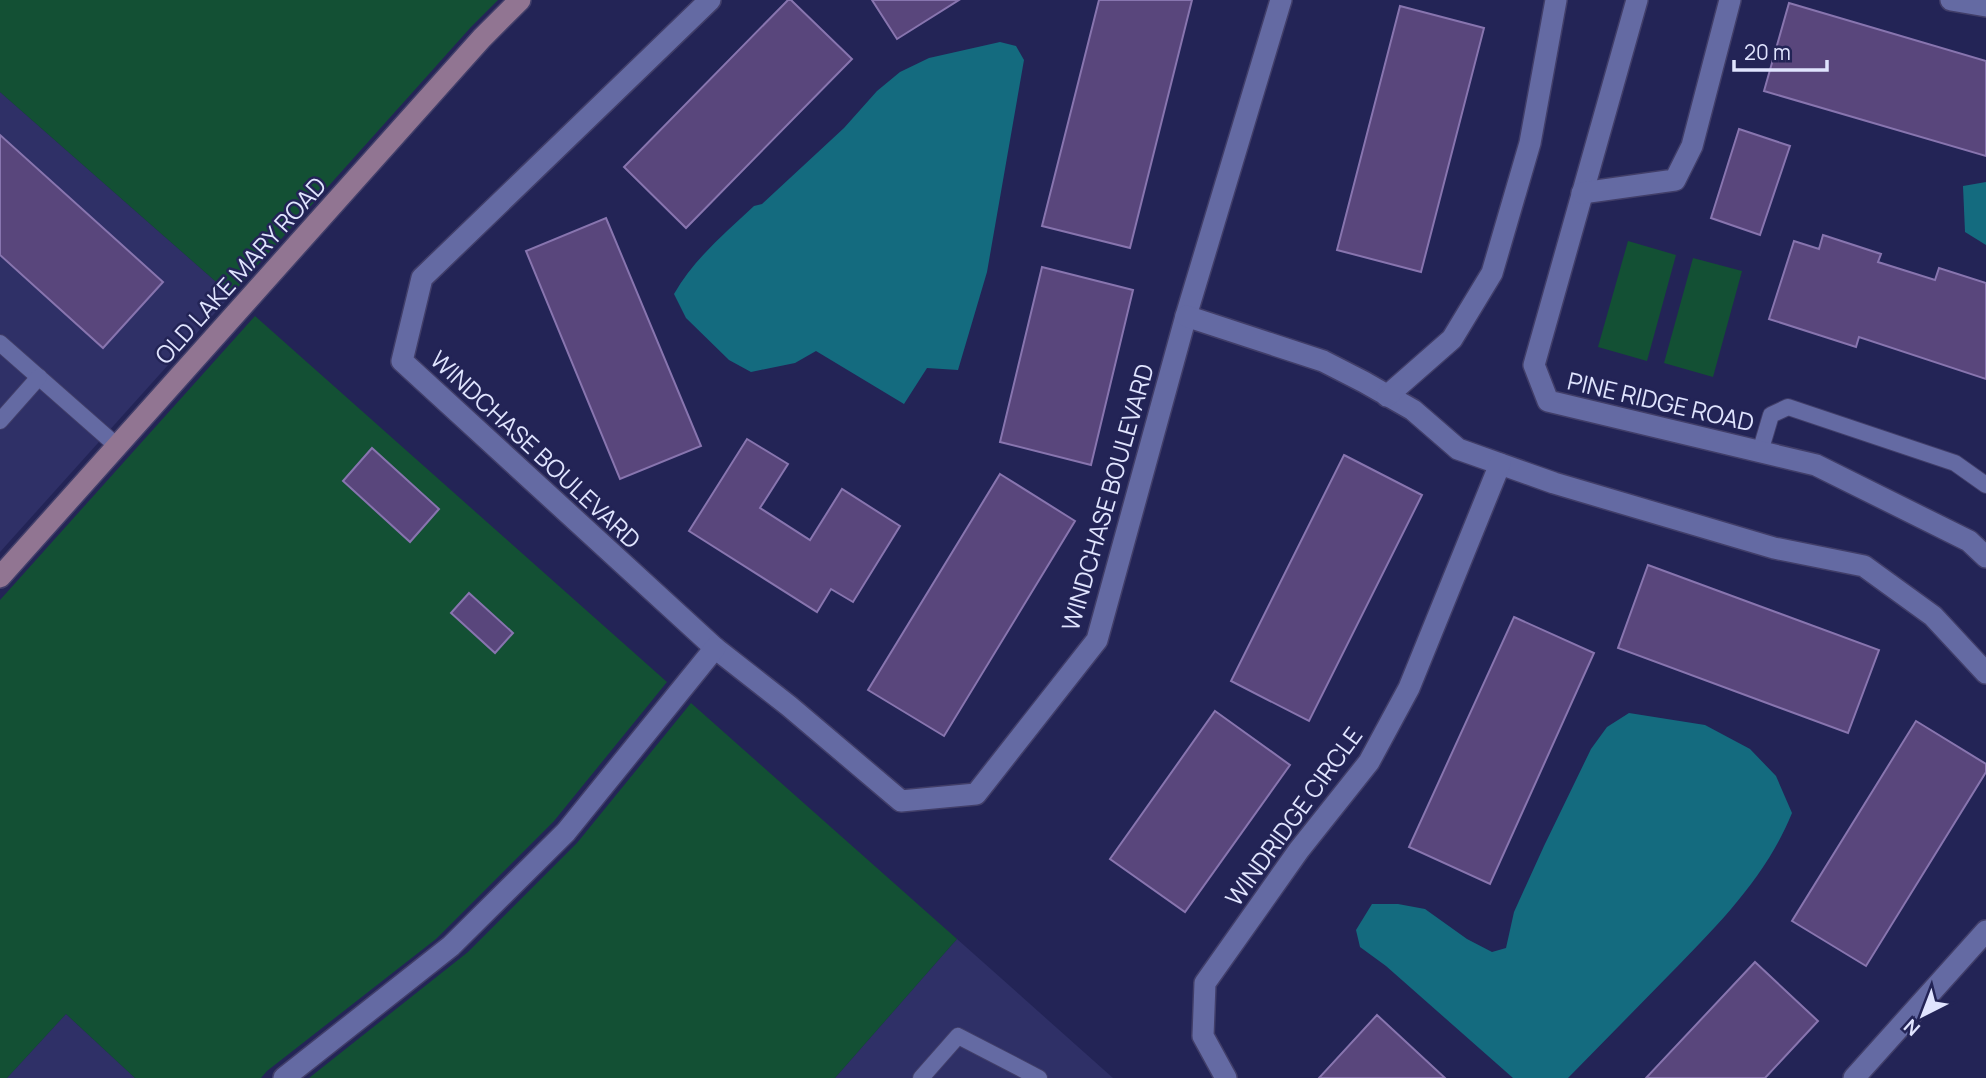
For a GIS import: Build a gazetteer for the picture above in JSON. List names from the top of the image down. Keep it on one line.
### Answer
{"streets":{"street":["OLD LAKE MARY ROAD","PINE RIDGE ROAD","WINDCHASE BOULEVARD","WINDRIDGE CIRCLE"]},"scale_bar":"20 m","north":"bottom left"}
